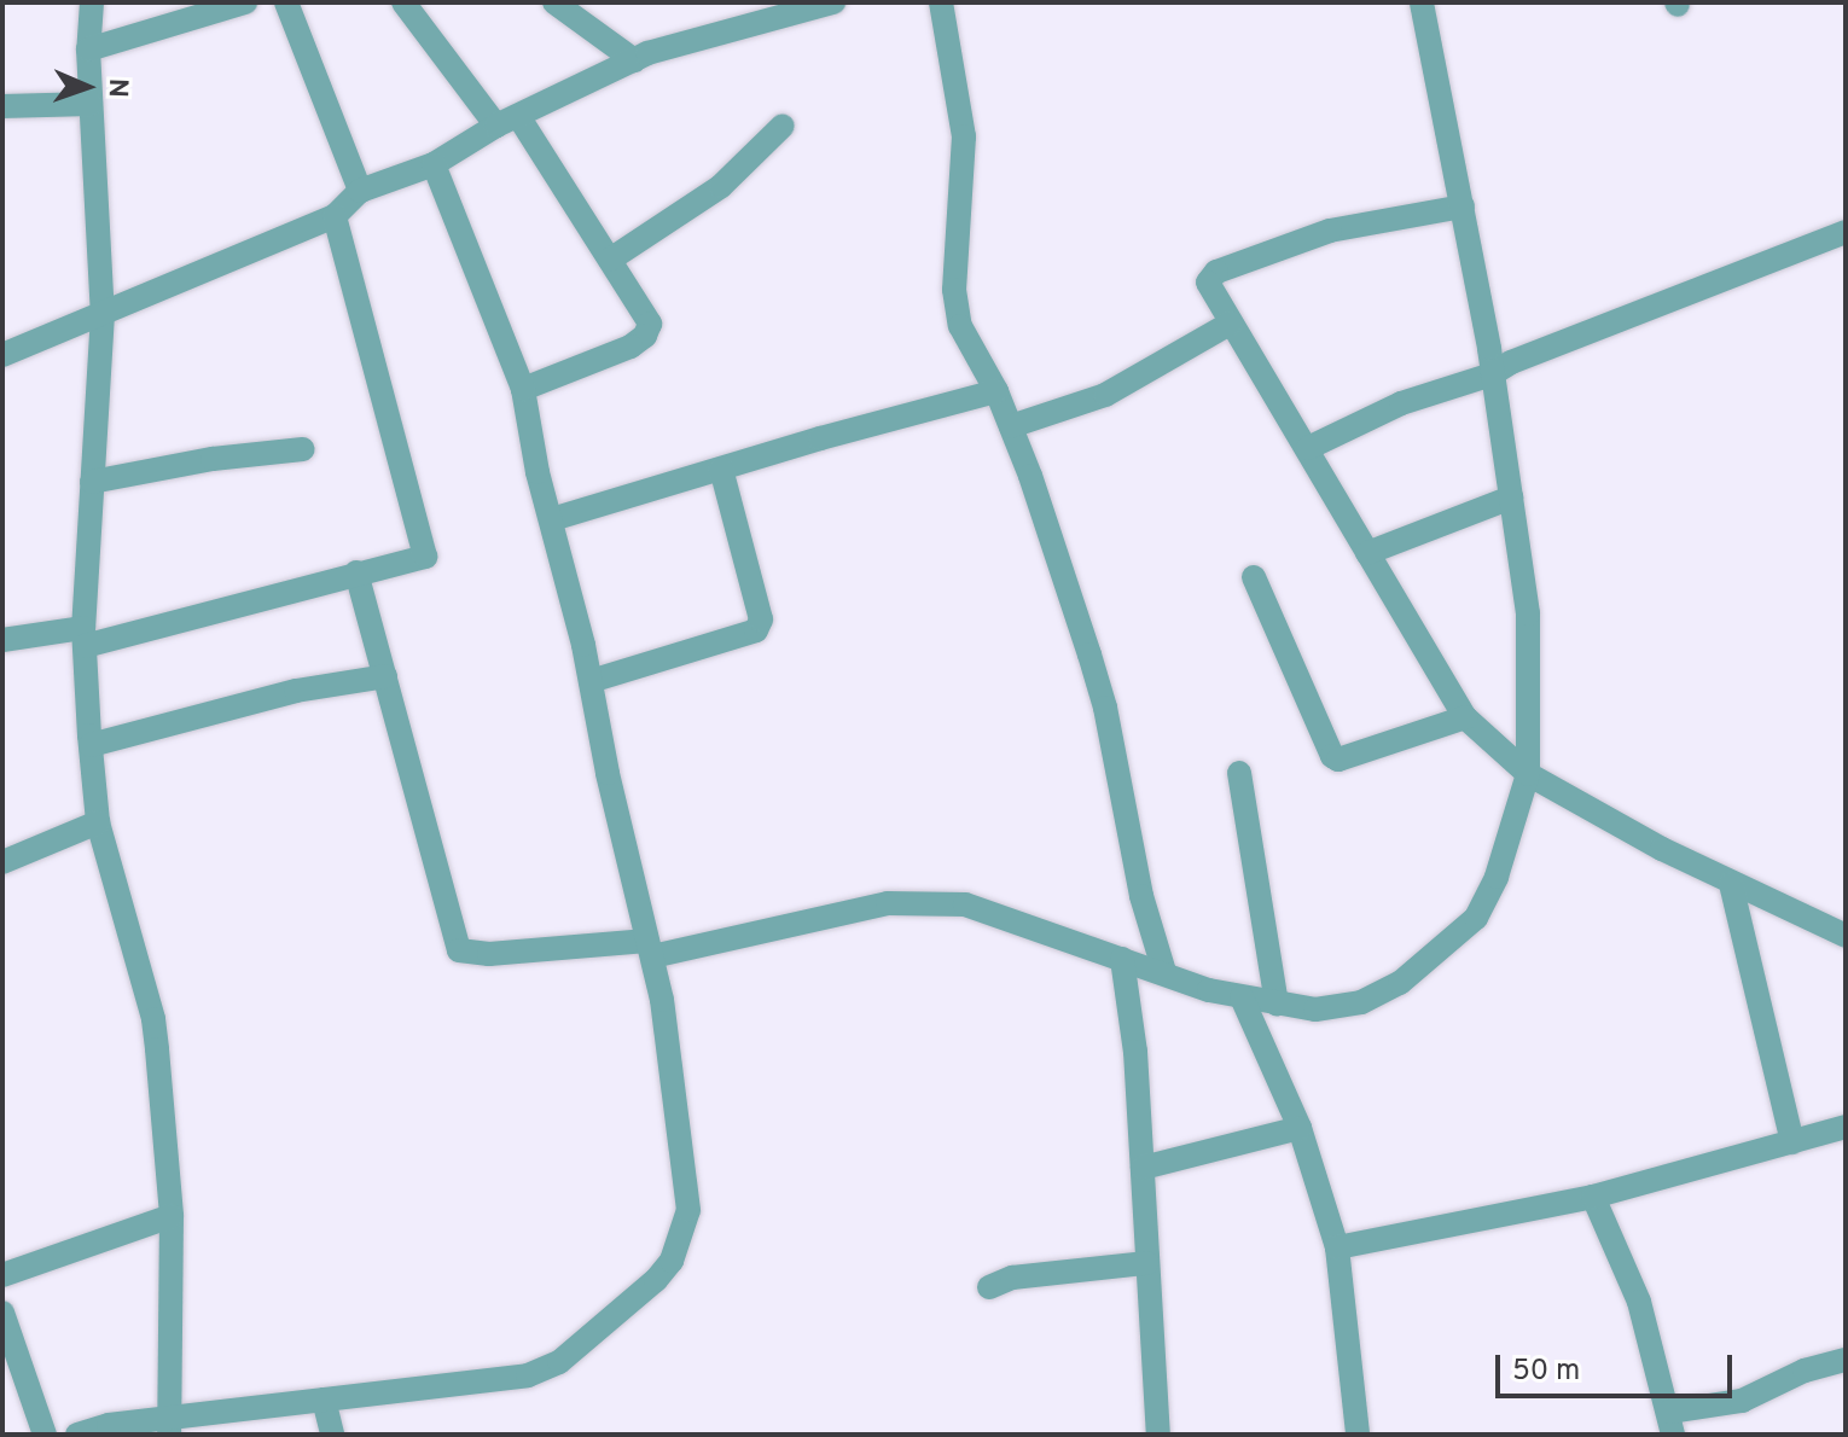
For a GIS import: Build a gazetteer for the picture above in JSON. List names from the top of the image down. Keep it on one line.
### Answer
{"scale_bar":"50 m","north":"right"}
